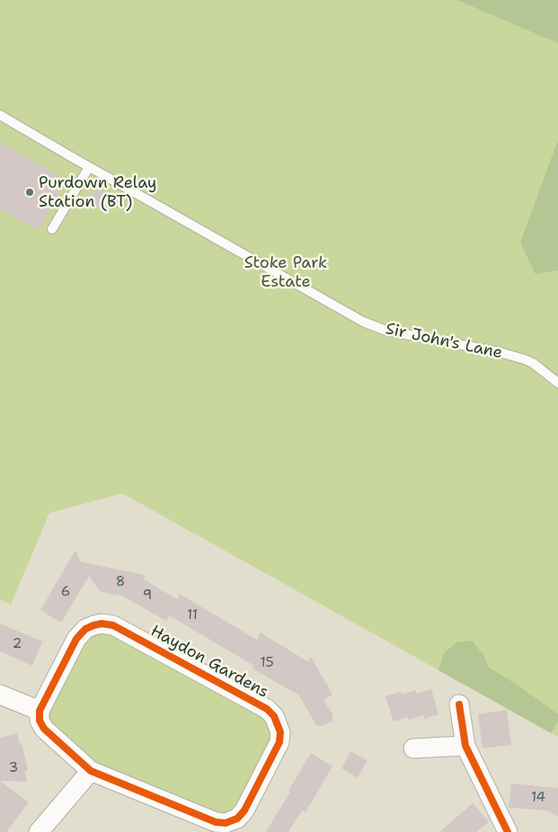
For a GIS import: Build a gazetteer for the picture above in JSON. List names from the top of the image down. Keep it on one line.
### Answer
{"streets":{"street":["Haydon Gardens"],"lane":["Sir John's Lane"]},"parks":["Stoke Park Estate"],"places":["Purdown Relay Station (BT)"],"house_numbers":["8","6","9","11","2","15","3","14"]}
